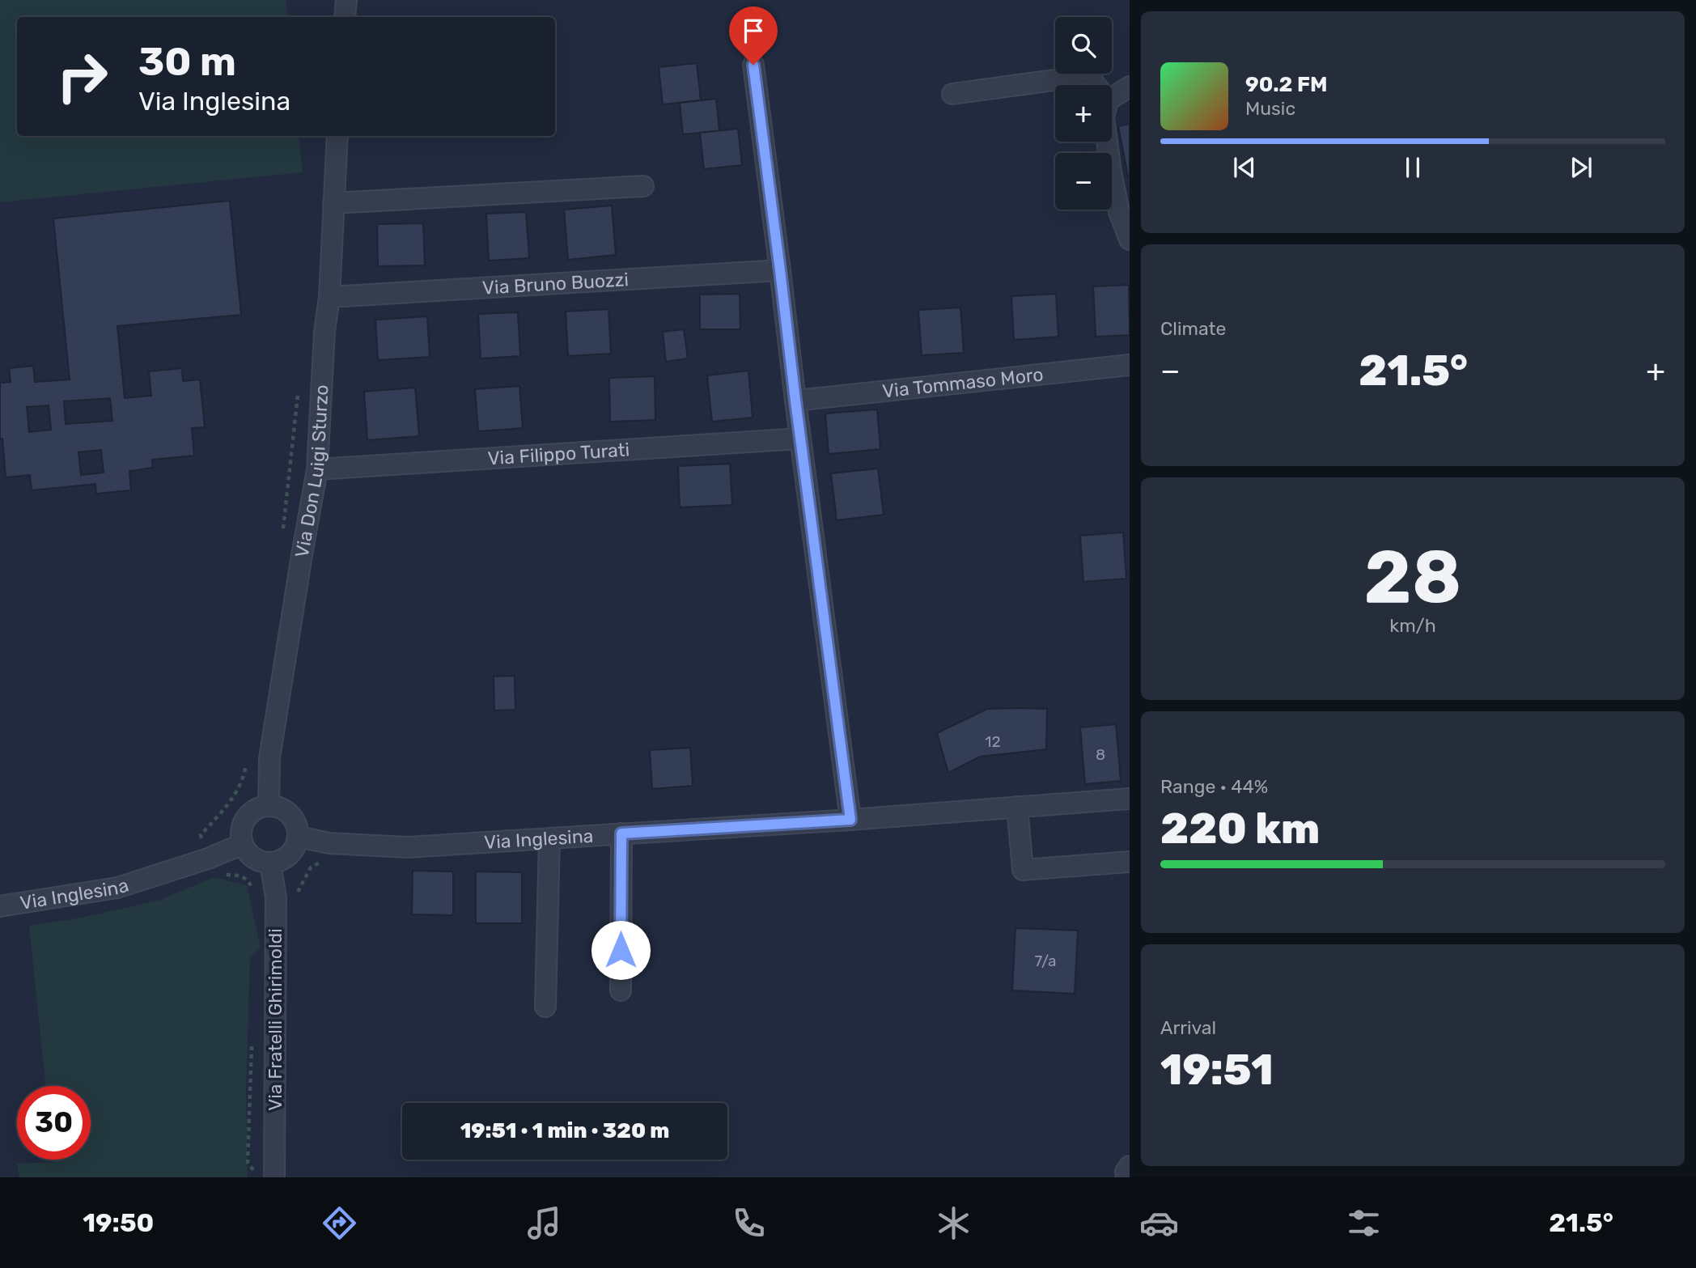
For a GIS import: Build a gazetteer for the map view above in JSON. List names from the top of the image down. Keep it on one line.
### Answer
{"streets":{"street":["Via Bruno Buozzi","Via Tommaso Moro","Via Filippo Turati","Via Don Luigi Sturzo","Via Inglesina","Via Fratelli Ghirimoldi"]},"crossings":[["Via Bruno Buozzi","Via Don Luigi Sturzo"],["Via Filippo Turati","Via Don Luigi Sturzo"],["Via Don Luigi Sturzo","Via Inglesina"],["Via Don Luigi Sturzo","Via Fratelli Ghirimoldi"],["Via Inglesina","Via Fratelli Ghirimoldi"]],"house_numbers":["12","8","7/a"],"page":{"map_buttons":["+","−"],"turn":["30 m","Via Inglesina"],"song":["90.2 FM","Music"],"tile":["Climate",["28","km/h"],["Range · 44%","220 km"],["Arrival","19:51"]],"heat":["−","21.5°","+"],"limit":"30","trip":"19:51 · 1 min · 320 m","tabs":["19:50","21.5°"]}}
